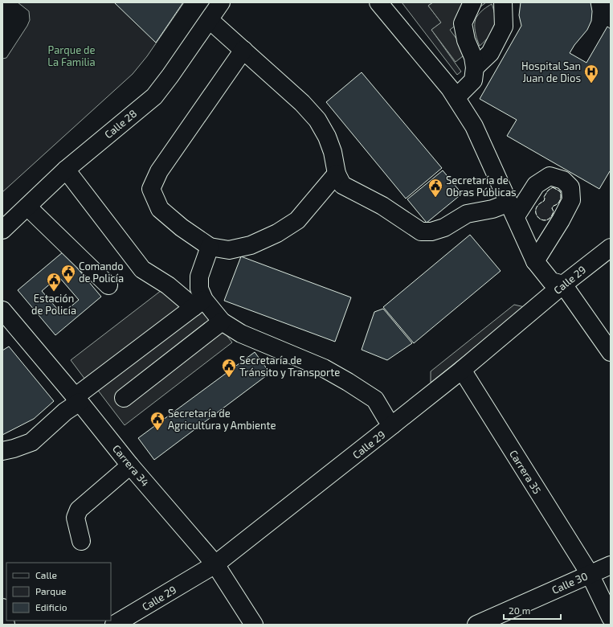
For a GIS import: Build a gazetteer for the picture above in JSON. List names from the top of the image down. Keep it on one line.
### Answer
{"streets":{"street":["Calle 28","Calle 29","Carrera 34","Carrera 35","Calle 30"]},"crossings":[["Calle 29","Carrera 34"],["Calle 29","Carrera 35"],["Carrera 35","Calle 30"]],"parks":["Parque de La Familia"],"places":{"hospital":["Hospital San Juan de Dios"],"public building":["Secretaría de Obras Públicas","Comando de Policía","Estación de Policía","Secretaría de Tránsito y Transporte","Secretaría de Agricultura y Ambiente"]},"legend":["Calle","Parque","Edificio"],"scale_bar":"20 m"}
